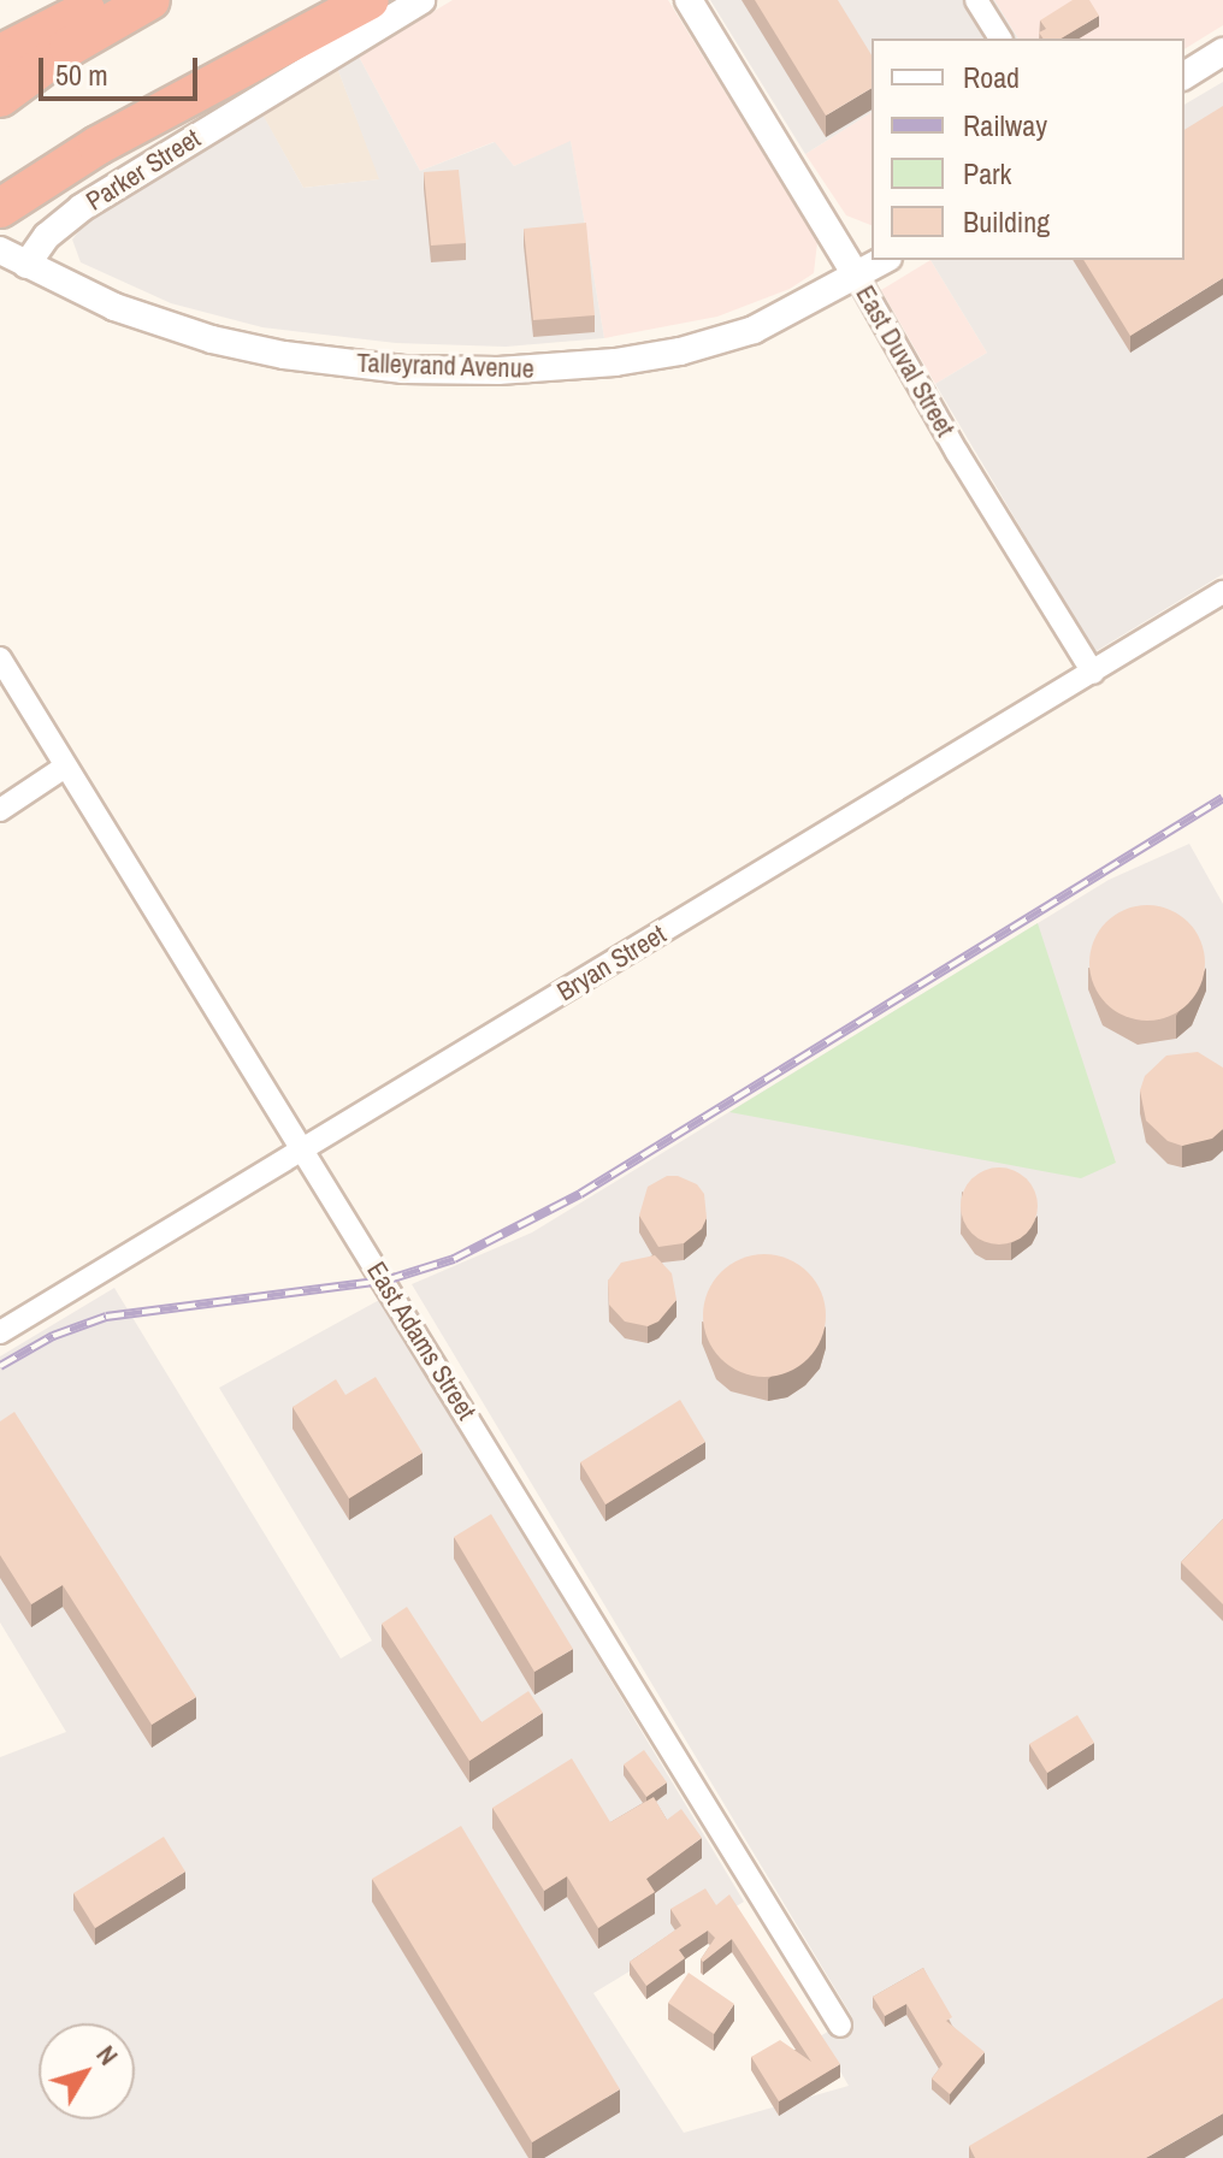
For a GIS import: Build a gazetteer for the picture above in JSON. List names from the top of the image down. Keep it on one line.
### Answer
{"streets":{"street":["Parker Street","East Duval Street","Talleyrand Avenue","Bryan Street","East Adams Street"]},"crossings":[["Parker Street","Talleyrand Avenue"],["East Duval Street","Talleyrand Avenue"],["East Duval Street","Bryan Street"],["Bryan Street","East Adams Street"]],"legend":["Road","Railway","Park","Building"],"scale_bar":"50 m","north":"top right"}
